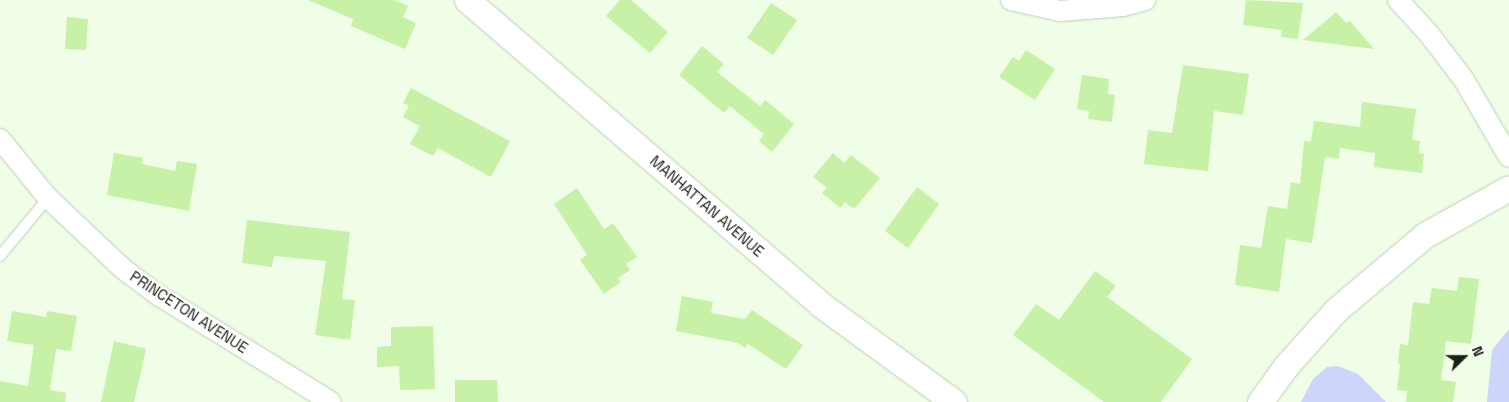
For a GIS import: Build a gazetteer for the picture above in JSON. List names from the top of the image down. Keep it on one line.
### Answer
{"streets":{"street":["MANHATTAN AVENUE","PRINCETON AVENUE"]},"north":"right"}
